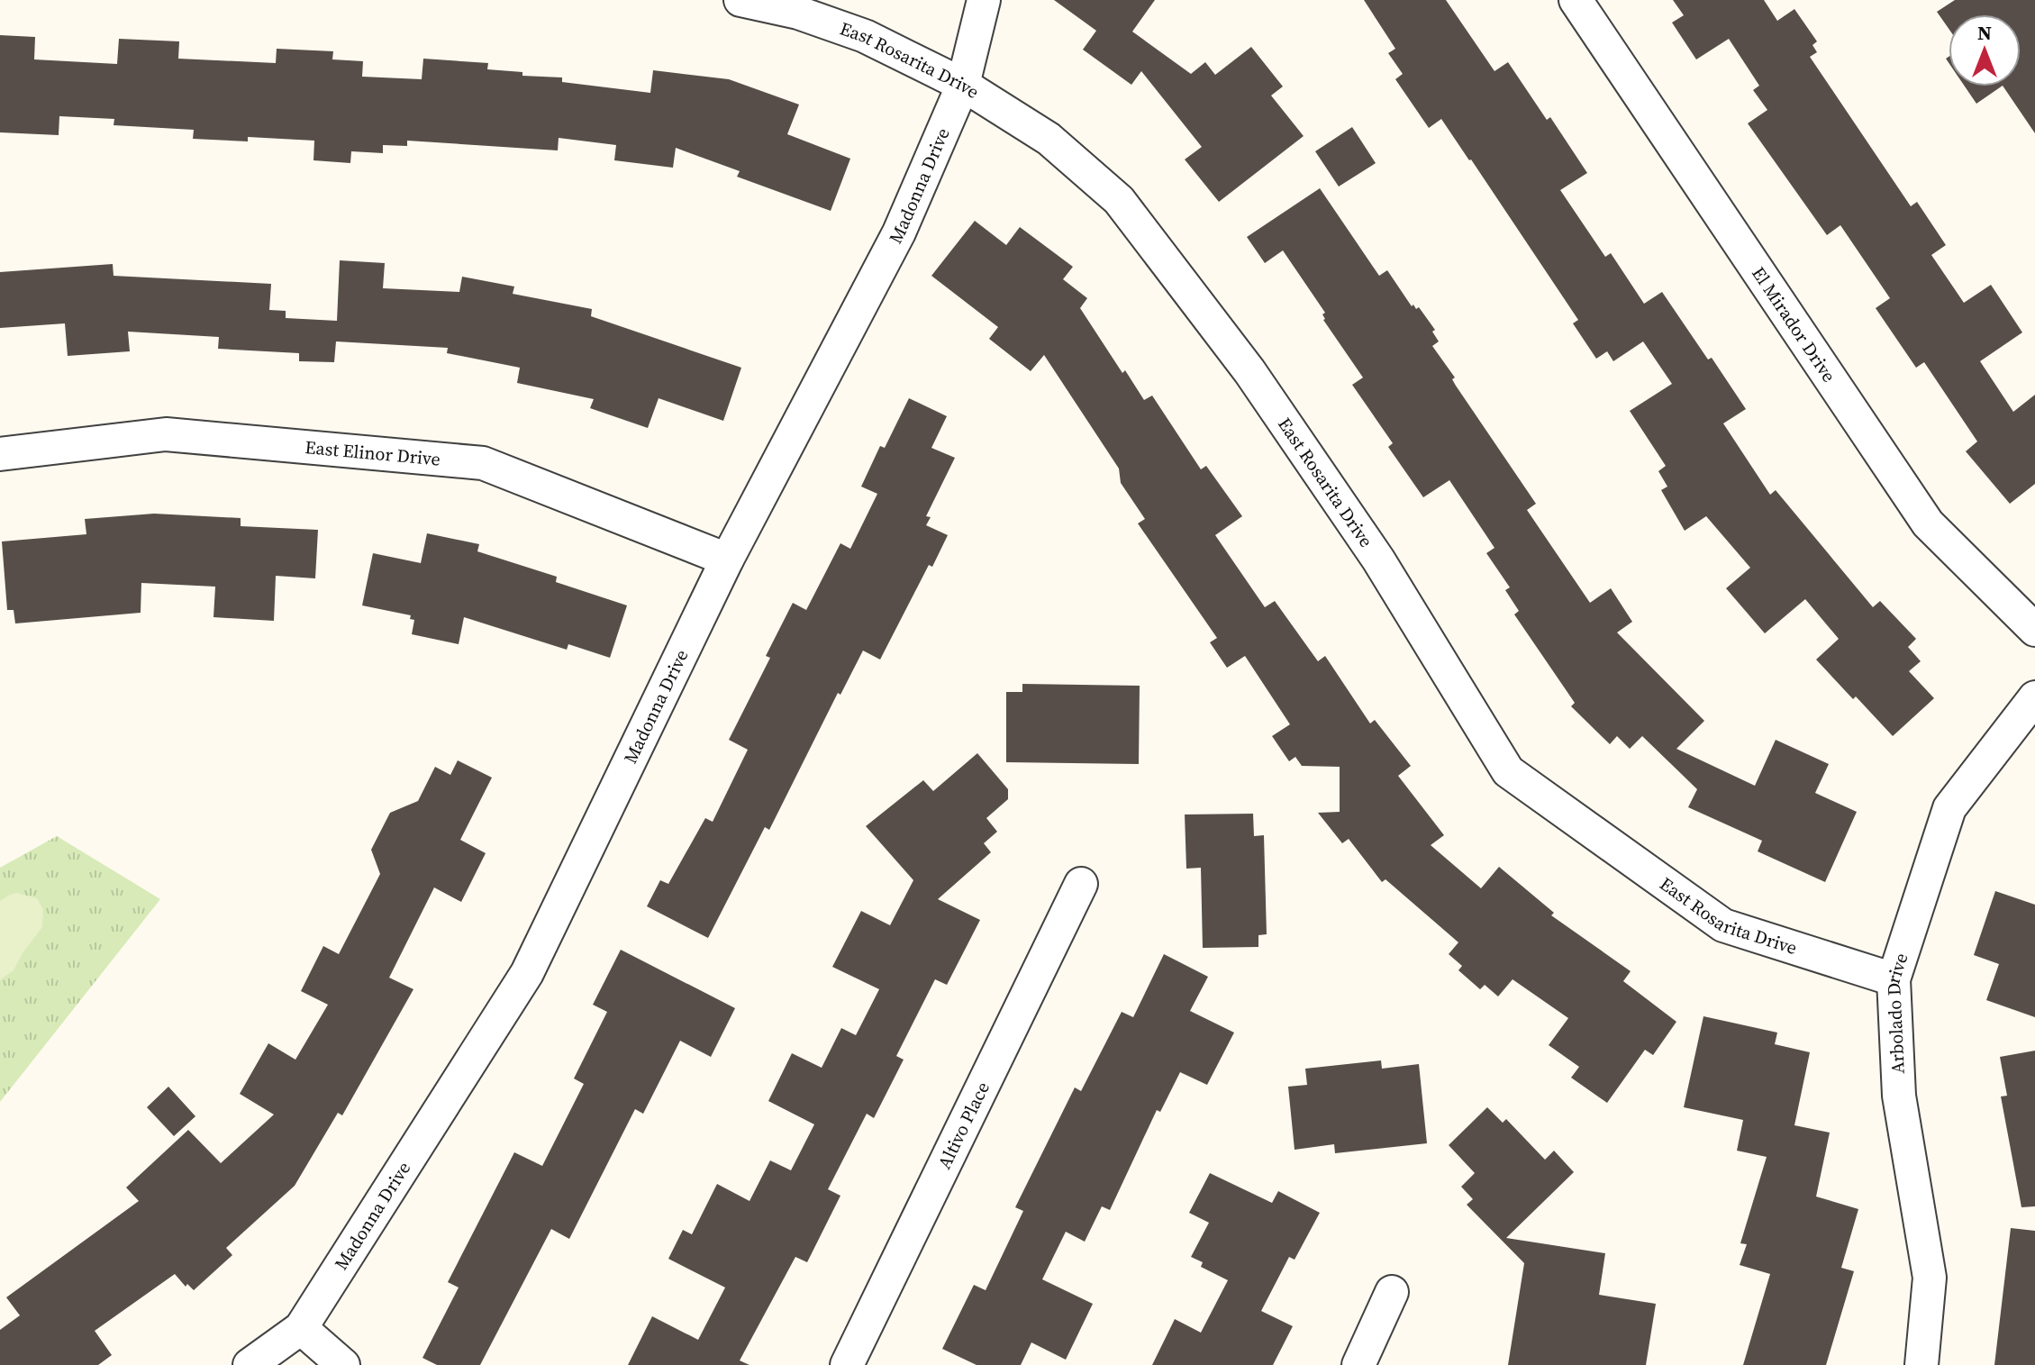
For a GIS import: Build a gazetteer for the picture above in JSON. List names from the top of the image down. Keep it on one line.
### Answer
{"streets":{"street":["East Rosarita Drive","Madonna Drive","El Mirador Drive","East Elinor Drive","Arbolado Drive","Altivo Place"]},"crossings":[["East Rosarita Drive","Madonna Drive"],["East Rosarita Drive","Arbolado Drive"],["Madonna Drive","East Elinor Drive"]],"north":"top"}
